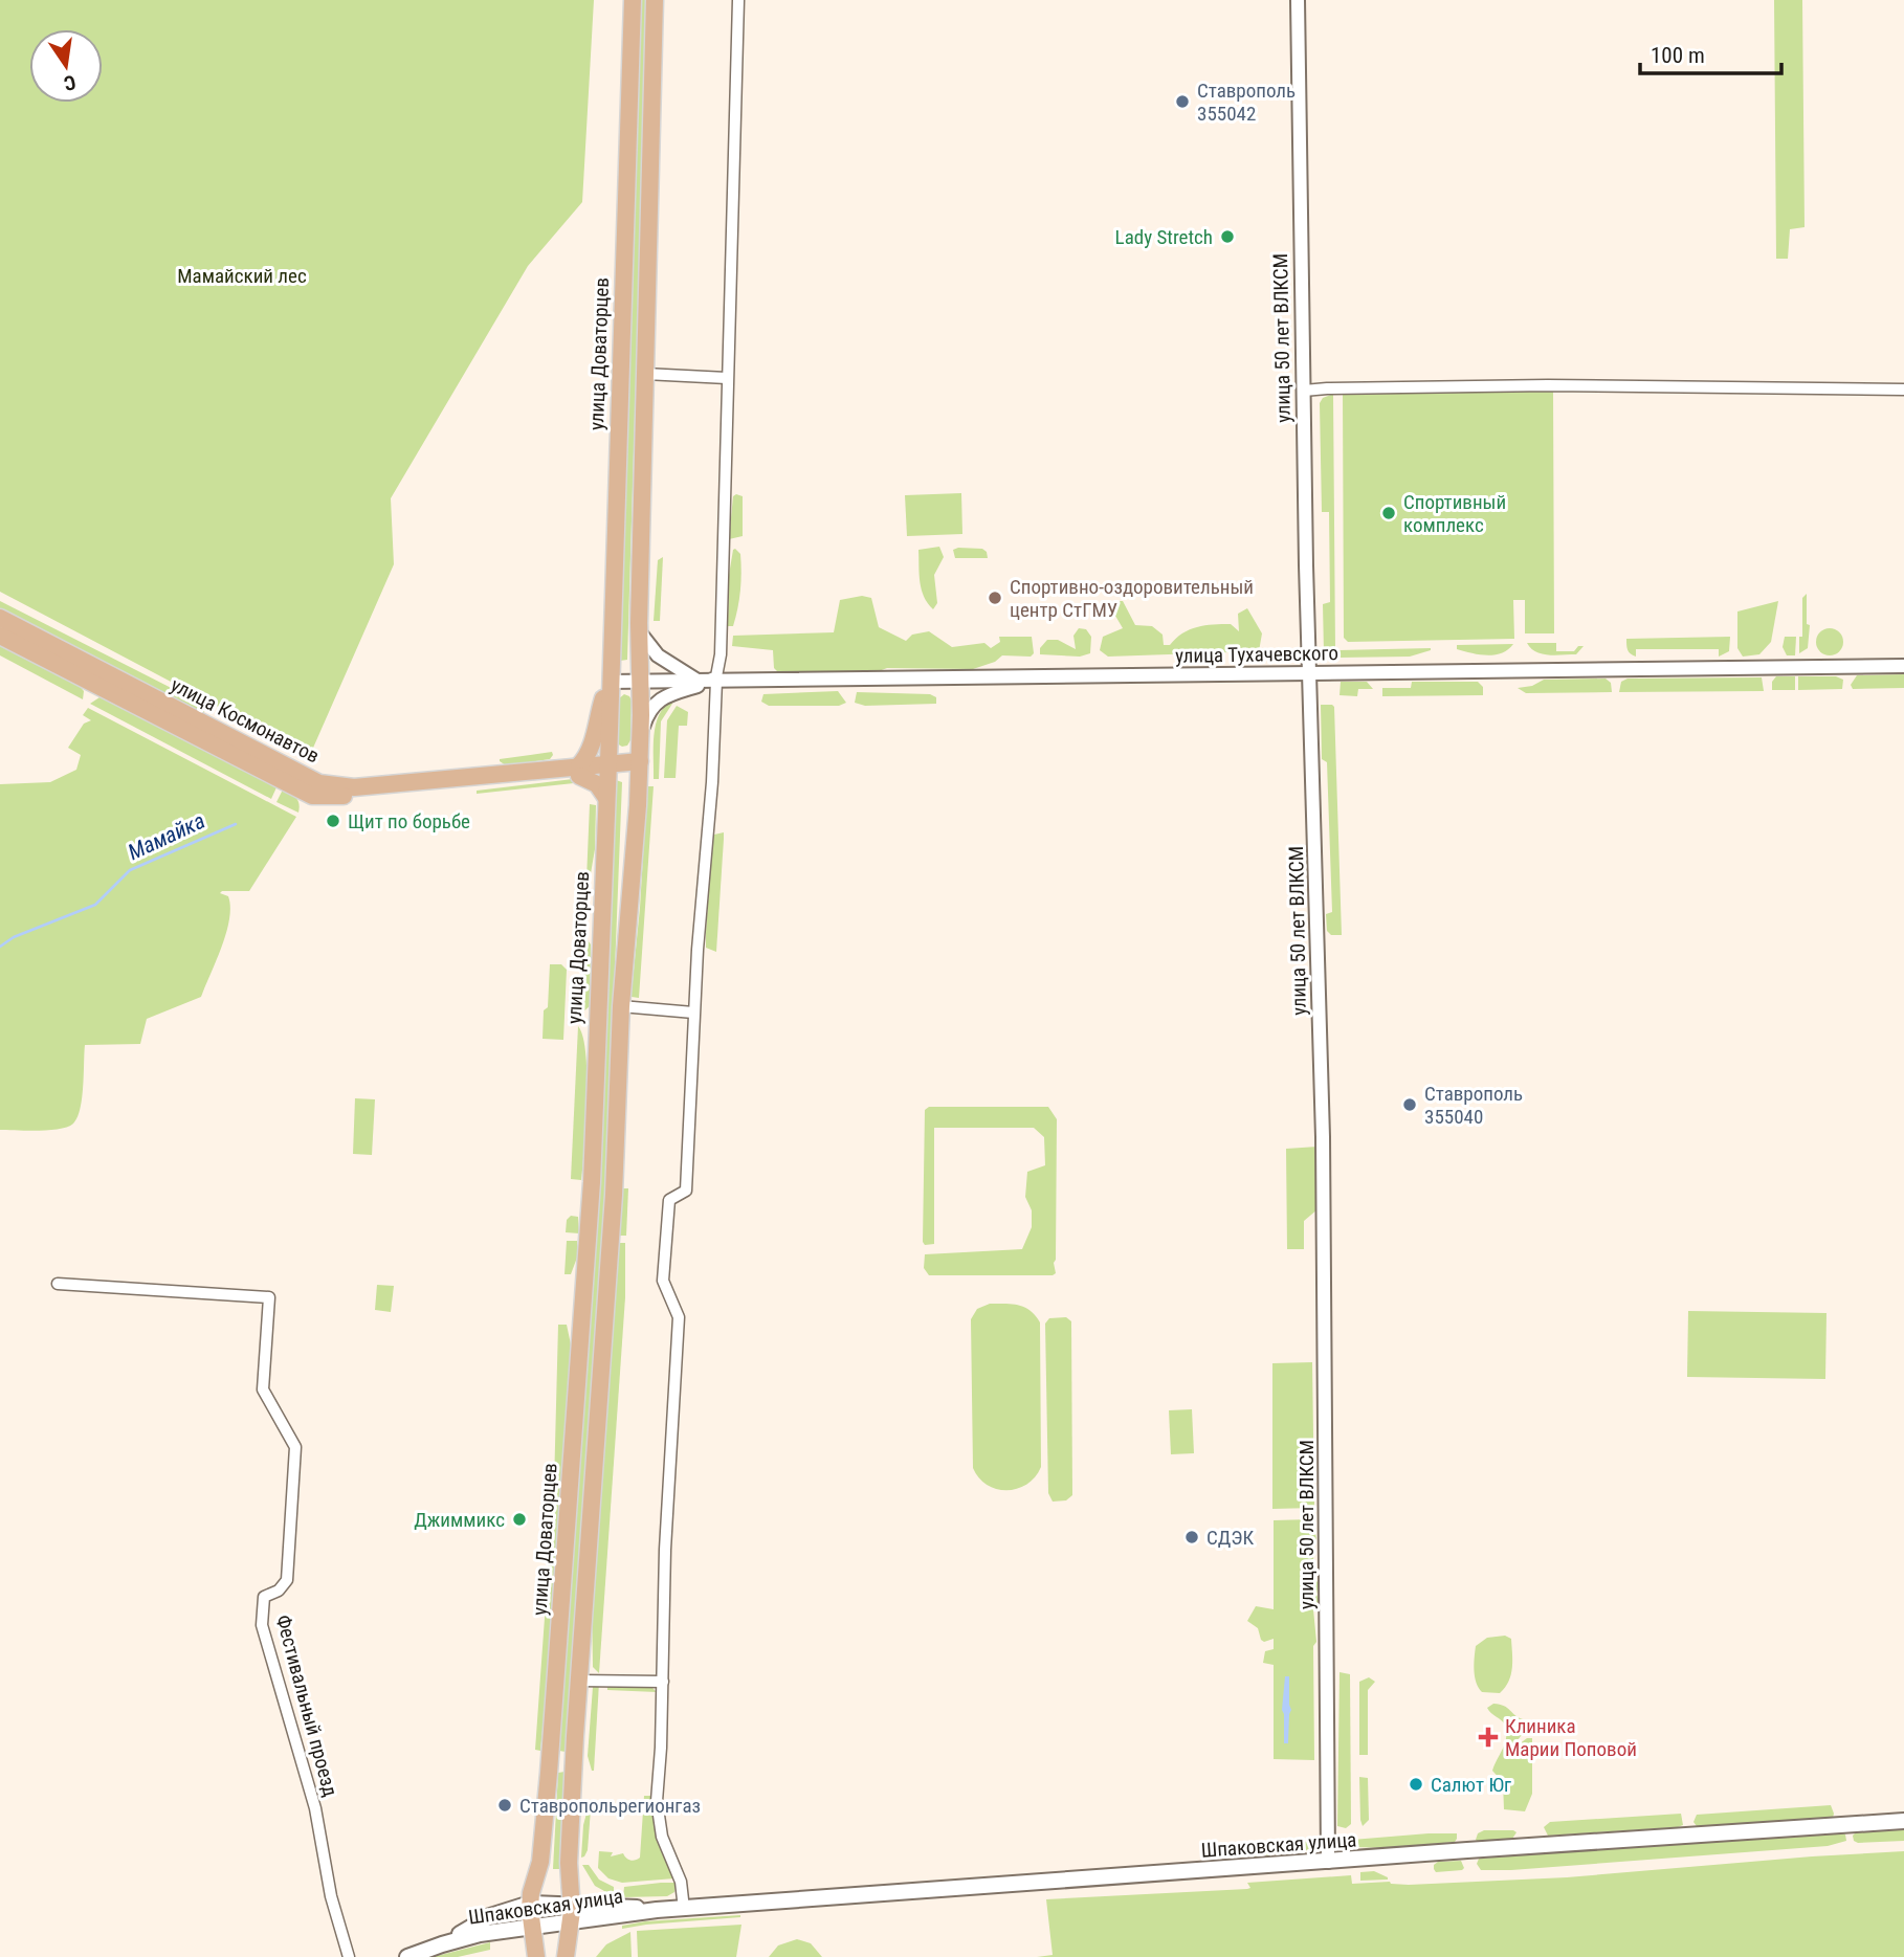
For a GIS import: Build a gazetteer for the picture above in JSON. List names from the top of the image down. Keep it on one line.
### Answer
{"streets":{"main road":["улица Доваторцев","улица Космонавтов","Шпаковская улица"],"street":["улица 50 лет ВЛКСМ","улица Тухачевского","Фестивальный проезд"]},"crossings":[["улица 50 лет ВЛКСМ","улица Тухачевского"],["улица 50 лет ВЛКСМ","Шпаковская улица"],["улица Доваторцев","улица Тухачевского"],["улица Доваторцев","Шпаковская улица"]],"water":["Мамайка"],"parks":["Мамайский лес"],"places":{"other":["Ставрополь 355042","Lady Stretch","Спортивный комплекс","Спортивно-оздоровительный центр СтГМУ","Щит по борьбе","Ставрополь 355040","Джиммикс","СДЭК","Салют Юг","Ставропольрегионгаз"],"health":["Клиника Марии Поповой"]},"scale_bar":"100 m","north":"bottom"}
